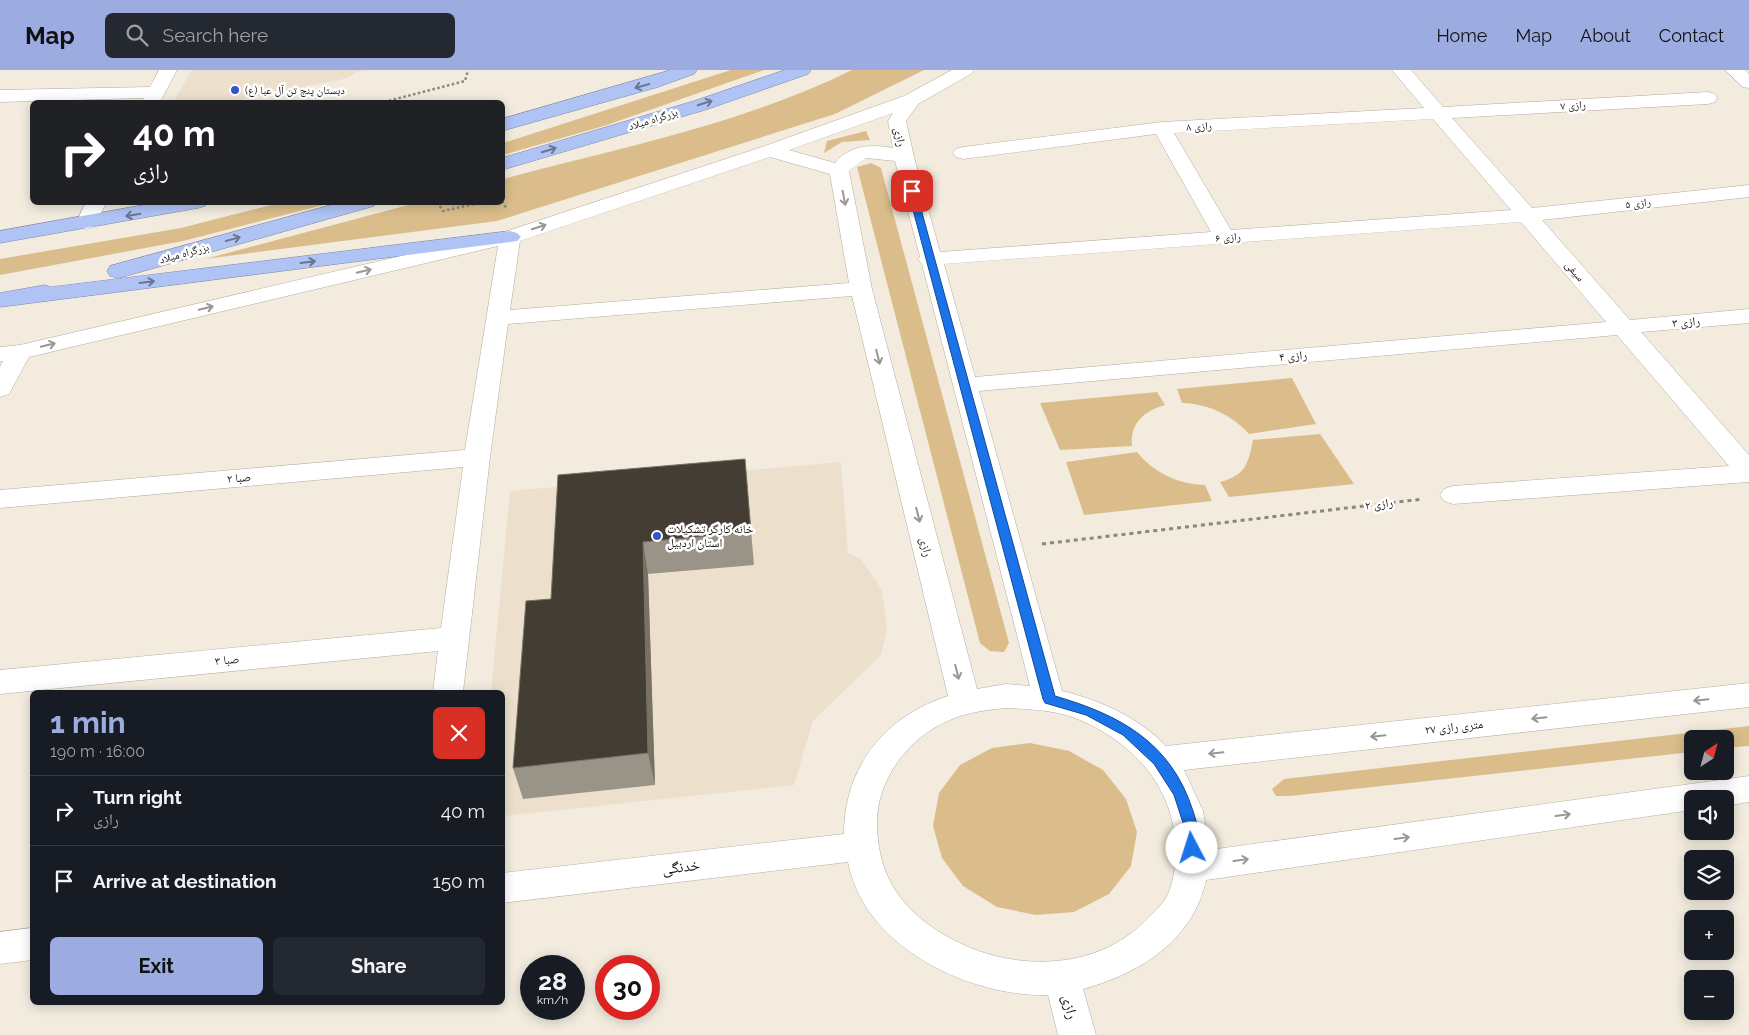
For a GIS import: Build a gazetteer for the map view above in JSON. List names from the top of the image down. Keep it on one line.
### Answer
{"streets":{"highway":["بزرگراه میلاد"],"street":["رازی ۷","رازی ۸","رازی","رازی ۵","رازی ۶","سیفی","رازی ۳","رازی ۴","صبا ۲","صبا ۳","۲۷ متری رازی","خدنگی"],"path":["رازی ۲"]},"crossings":[["رازی ۷","رازی ۸"],["رازی ۷","سیفی"],["رازی ۸","سیفی"],["رازی","رازی ۶"],["رازی","رازی ۴"],["رازی","رازی ۲"],["رازی ۵","رازی ۶"],["رازی ۵","سیفی"],["رازی ۶","سیفی"],["سیفی","رازی ۳"],["سیفی","رازی ۴"],["رازی ۳","رازی ۴"]],"places":["دبستان پنج تن آل عبا (ع)","خانه کارگر تشکیلات استان اردبیل"],"north":"top right","page":{"header":"Map","search":"Search here","nav":["Home","Map","About","Contact"],"turn":["40 m","رازی"],"heading":["1 min","190 m · 16:00"],"map_buttons":["+","−"],"list":[{"name":"Turn right","note":"رازی","value":"40 m"},{"name":"Arrive at destination","value":"150 m"}],"buttons":["Exit","Share"],"speed":"28 km/h","limit":"30"}}
